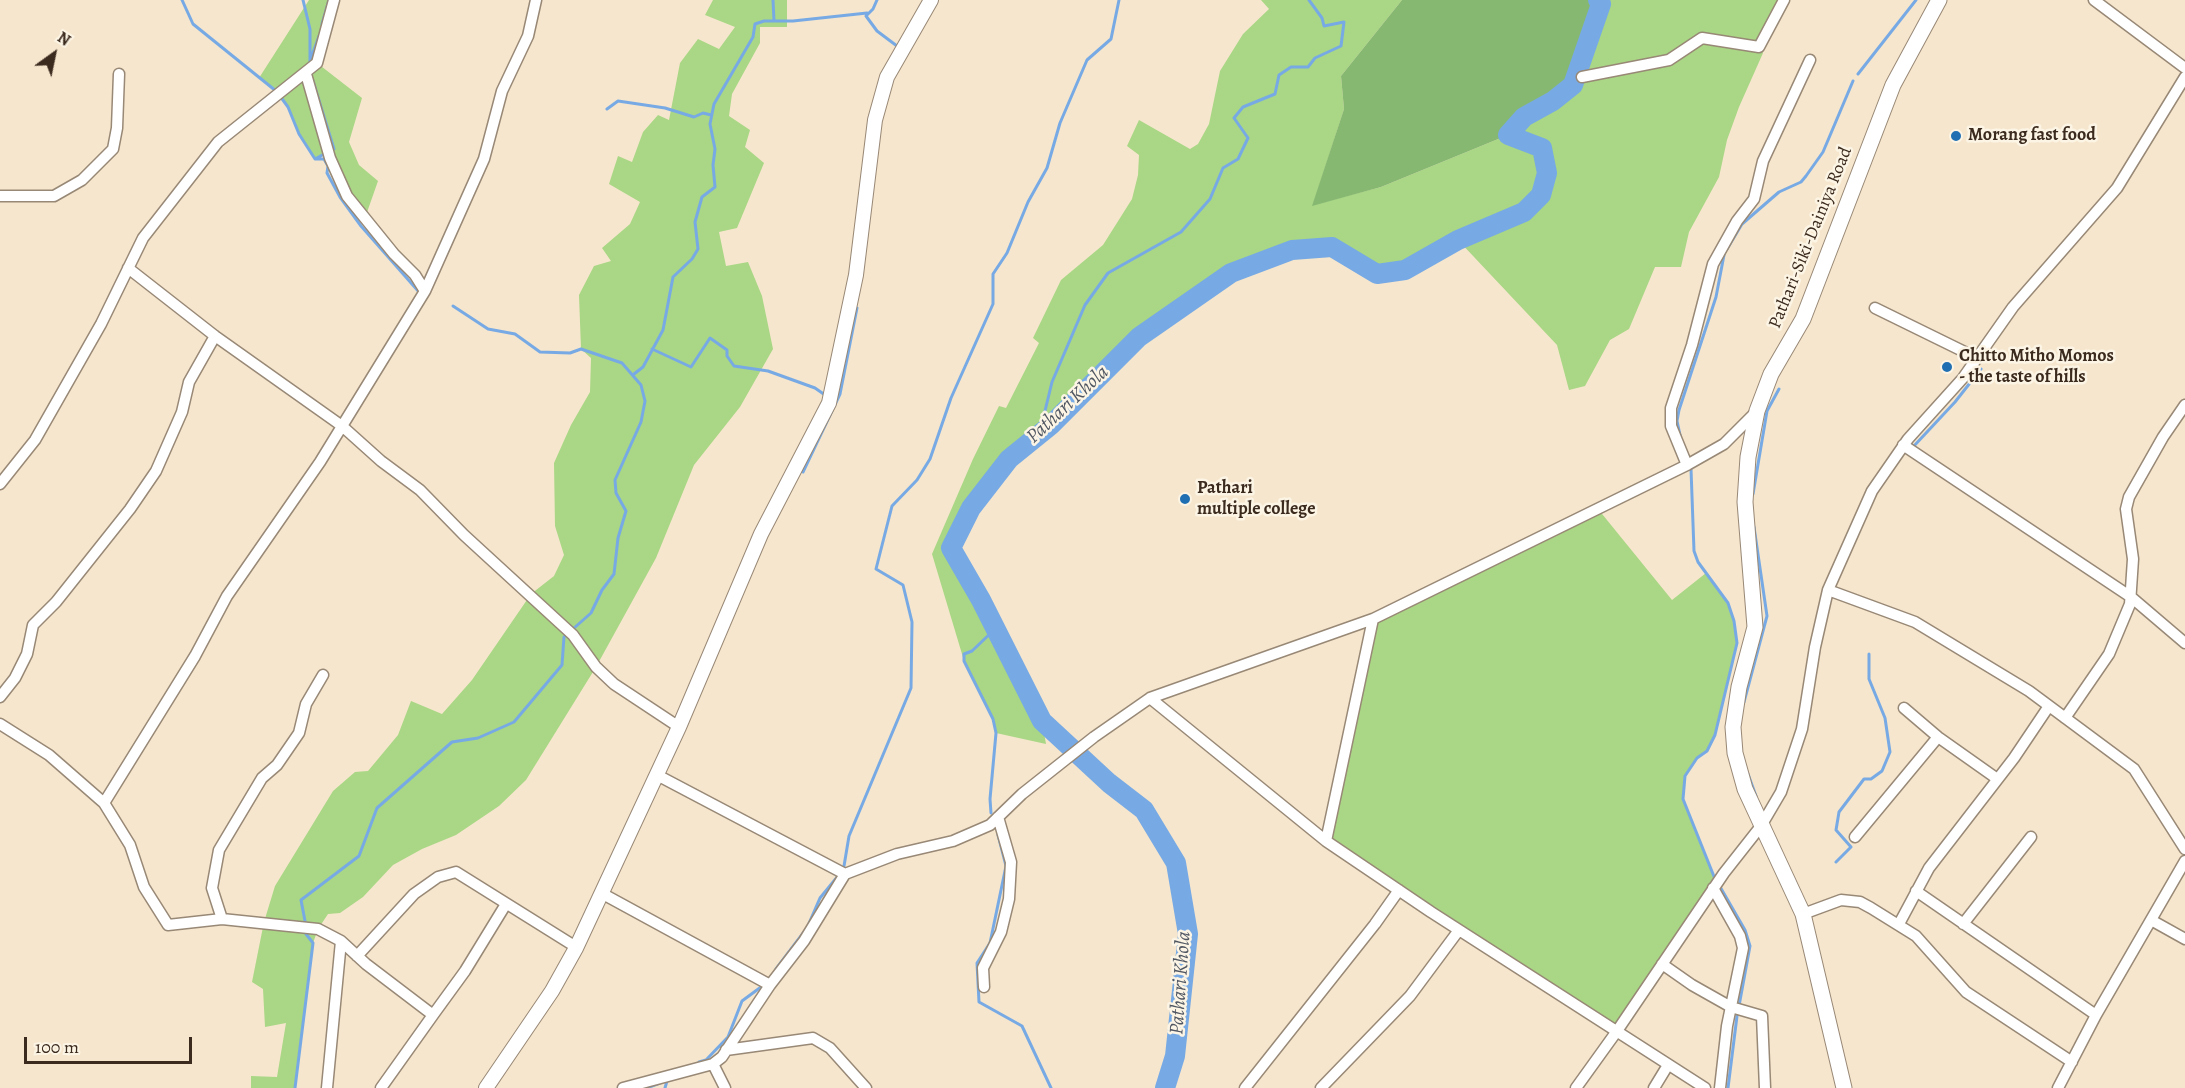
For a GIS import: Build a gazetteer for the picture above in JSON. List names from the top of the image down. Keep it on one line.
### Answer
{"streets":{"main road":["Pathari-Siki-Dainiya Road"]},"water":["Pathari Khola"],"places":["Morang fast food","Chitto Mitho Momos - the taste of hills","Pathari multiple college"],"scale_bar":"100 m","north":"top right"}
